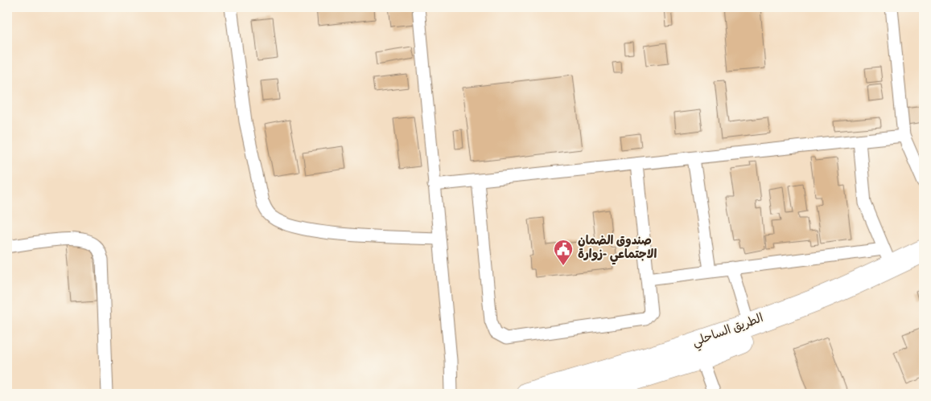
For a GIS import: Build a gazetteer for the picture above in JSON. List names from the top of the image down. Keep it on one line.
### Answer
{"streets":{"highway":["الطريق الساحلي"]},"places":{"public building":["صندوق الضمان الاجتماعي -زوارة"]}}
